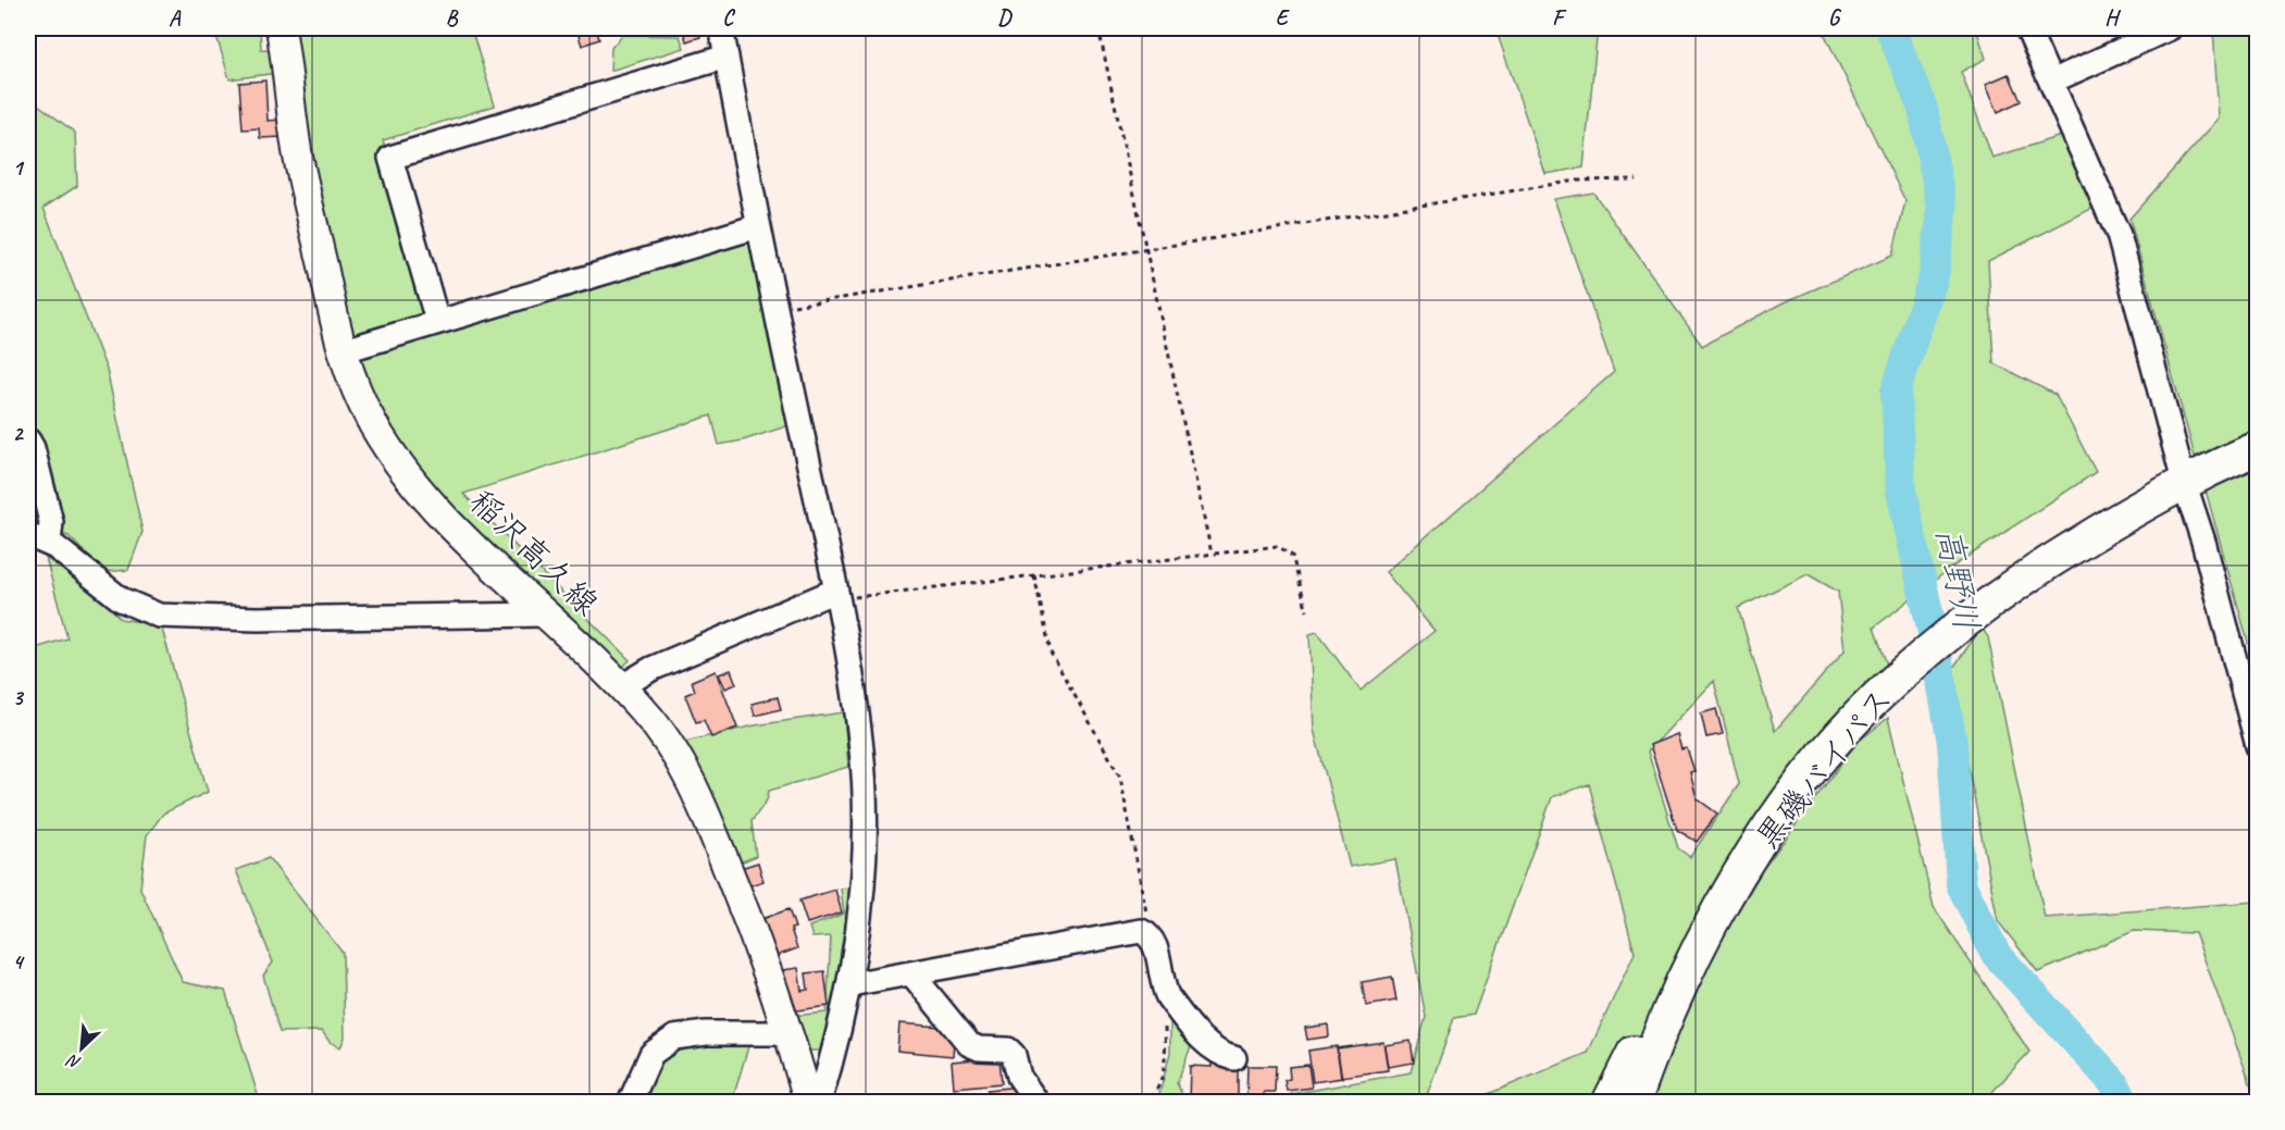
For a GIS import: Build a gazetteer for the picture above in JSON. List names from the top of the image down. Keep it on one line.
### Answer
{"streets":{"highway":["黒磯バイパス"],"main road":["稲沢高久線"]},"water":["高野川"],"north":"bottom left","grid":{"columns":["A","B","C","D","E","F","G","H"],"rows":["1","2","3","4"]}}
